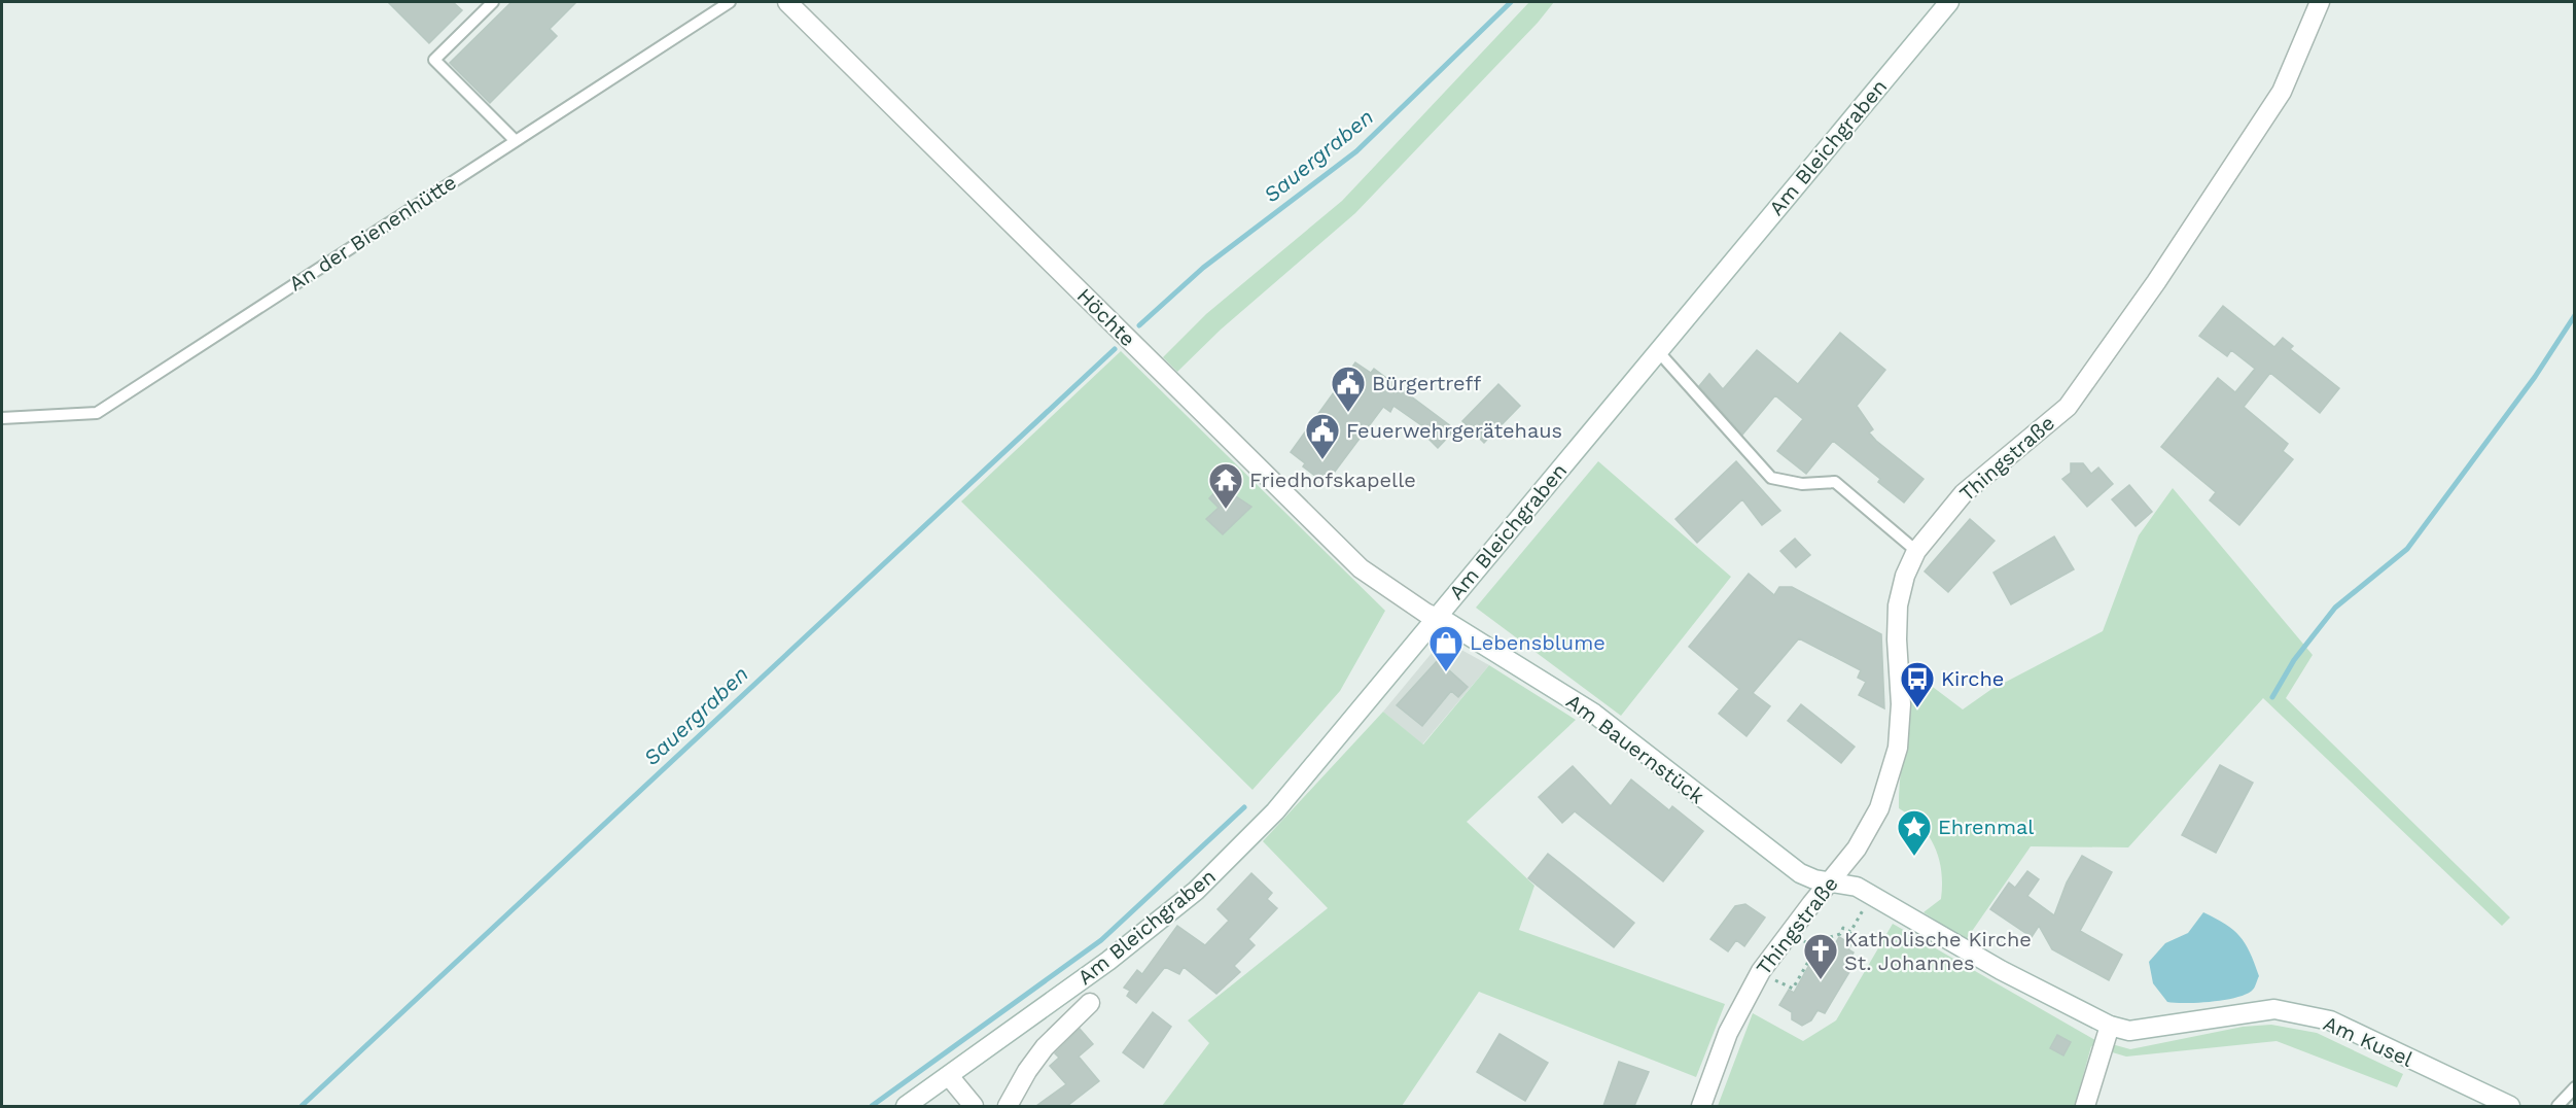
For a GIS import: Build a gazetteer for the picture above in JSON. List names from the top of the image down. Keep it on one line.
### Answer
{"streets":{"street":["Am Bleichgraben","Höchte","Thingstraße","Am Bauernstück","Am Kusel"],"lane":["An der Bienenhütte"]},"crossings":[["Am Bleichgraben","Höchte"],["Am Bleichgraben","Am Bauernstück"],["Höchte","Am Bauernstück"],["Thingstraße","Am Bauernstück"],["Thingstraße","Am Kusel"],["Am Bauernstück","Am Kusel"]],"water":["Sauergraben"],"places":{"public building":["Bürgertreff","Feuerwehrgerätehaus"],"temple":["Friedhofskapelle"],"shop":["Lebensblume"],"bus stop":["Kirche"],"place":["Ehrenmal"],"church":["Katholische Kirche St. Johannes"]}}
